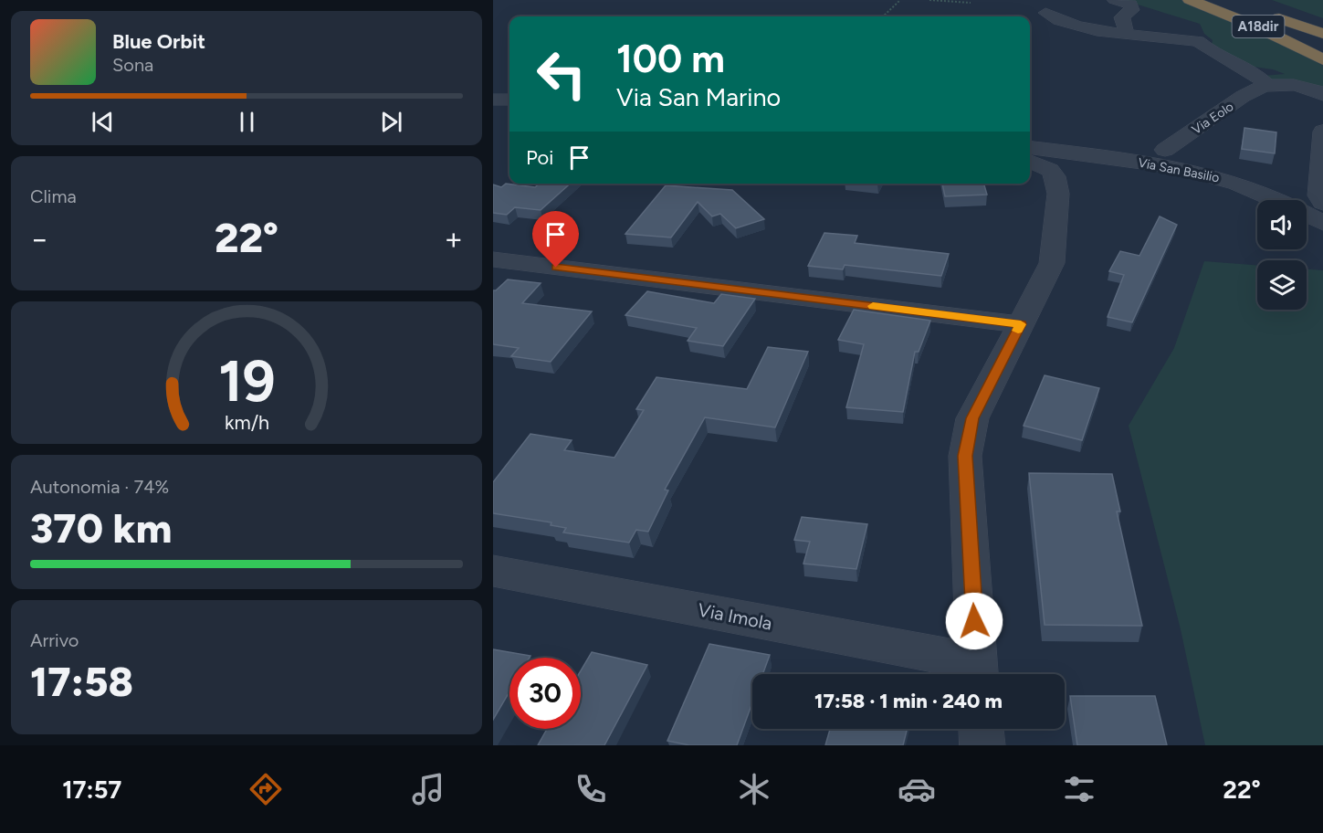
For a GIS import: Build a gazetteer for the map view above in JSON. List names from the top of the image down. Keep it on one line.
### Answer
{"streets":{"highway":["A18dir"],"street":["Via Eolo","Via San Basilio","Via Imola"]},"page":{"turn":["100 m","Via San Marino"],"song":["Blue Orbit","Sona"],"then":"Poi","tile":["Clima",["Autonomia · 74%","370 km"],["Arrivo","17:58"]],"heat":["−","22°","+"],"limit":"30","trip":"17:58 · 1 min · 240 m","tabs":["17:57","22°"],"gauge":["19","km/h"]}}
